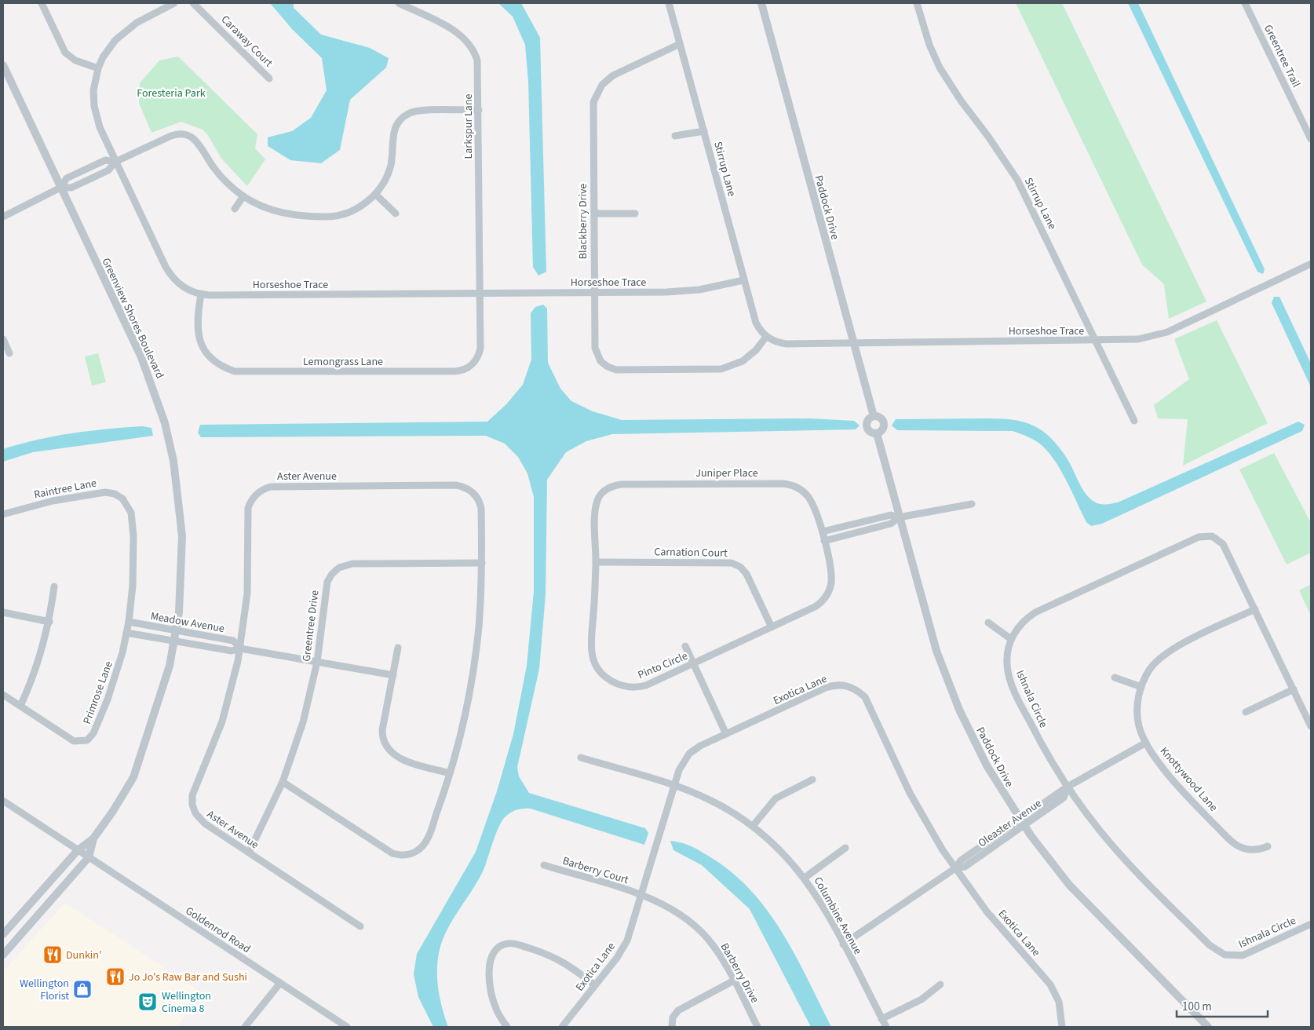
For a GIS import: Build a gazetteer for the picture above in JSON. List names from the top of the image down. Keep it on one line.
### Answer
{"streets":{"street":["Caraway Court","Greentree Trail","Larkspur Lane","Stirrup Lane","Paddock Drive","Blackberry Drive","Horseshoe Trace","Greenview Shores Boulevard","Lemongrass Lane","Juniper Place","Aster Avenue","Raintree Lane","Carnation Court","Meadow Avenue","Greentree Drive","Pinto Circle","Exotica Lane","Primrose Lane","Ishnala Circle","Knottywood Lane","Oleaster Avenue","Barberry Court","Columbine Avenue","Goldenrod Road","Barberry Drive"]},"crossings":[["Larkspur Lane","Horseshoe Trace"],["Larkspur Lane","Lemongrass Lane"],["Stirrup Lane","Blackberry Drive"],["Stirrup Lane","Horseshoe Trace"],["Paddock Drive","Horseshoe Trace"],["Paddock Drive","Oleaster Avenue"],["Blackberry Drive","Horseshoe Trace"],["Horseshoe Trace","Lemongrass Lane"],["Greenview Shores Boulevard","Meadow Avenue"],["Greenview Shores Boulevard","Goldenrod Road"],["Juniper Place","Pinto Circle"],["Aster Avenue","Meadow Avenue"],["Aster Avenue","Greentree Drive"],["Raintree Lane","Meadow Avenue"],["Raintree Lane","Primrose Lane"],["Carnation Court","Pinto Circle"],["Meadow Avenue","Greentree Drive"],["Meadow Avenue","Primrose Lane"],["Exotica Lane","Oleaster Avenue"],["Exotica Lane","Barberry Court"],["Exotica Lane","Columbine Avenue"],["Exotica Lane","Barberry Drive"],["Ishnala Circle","Knottywood Lane"],["Ishnala Circle","Oleaster Avenue"],["Knottywood Lane","Oleaster Avenue"],["Oleaster Avenue","Columbine Avenue"],["Barberry Court","Barberry Drive"]],"parks":["Foresteria Park"],"places":{"restaurant":["Dunkin'","Jo Jo's Raw Bar and Sushi"],"shop":["Wellington Florist"],"theatre":["Wellington Cinema 8"]},"scale_bar":"100 m"}
